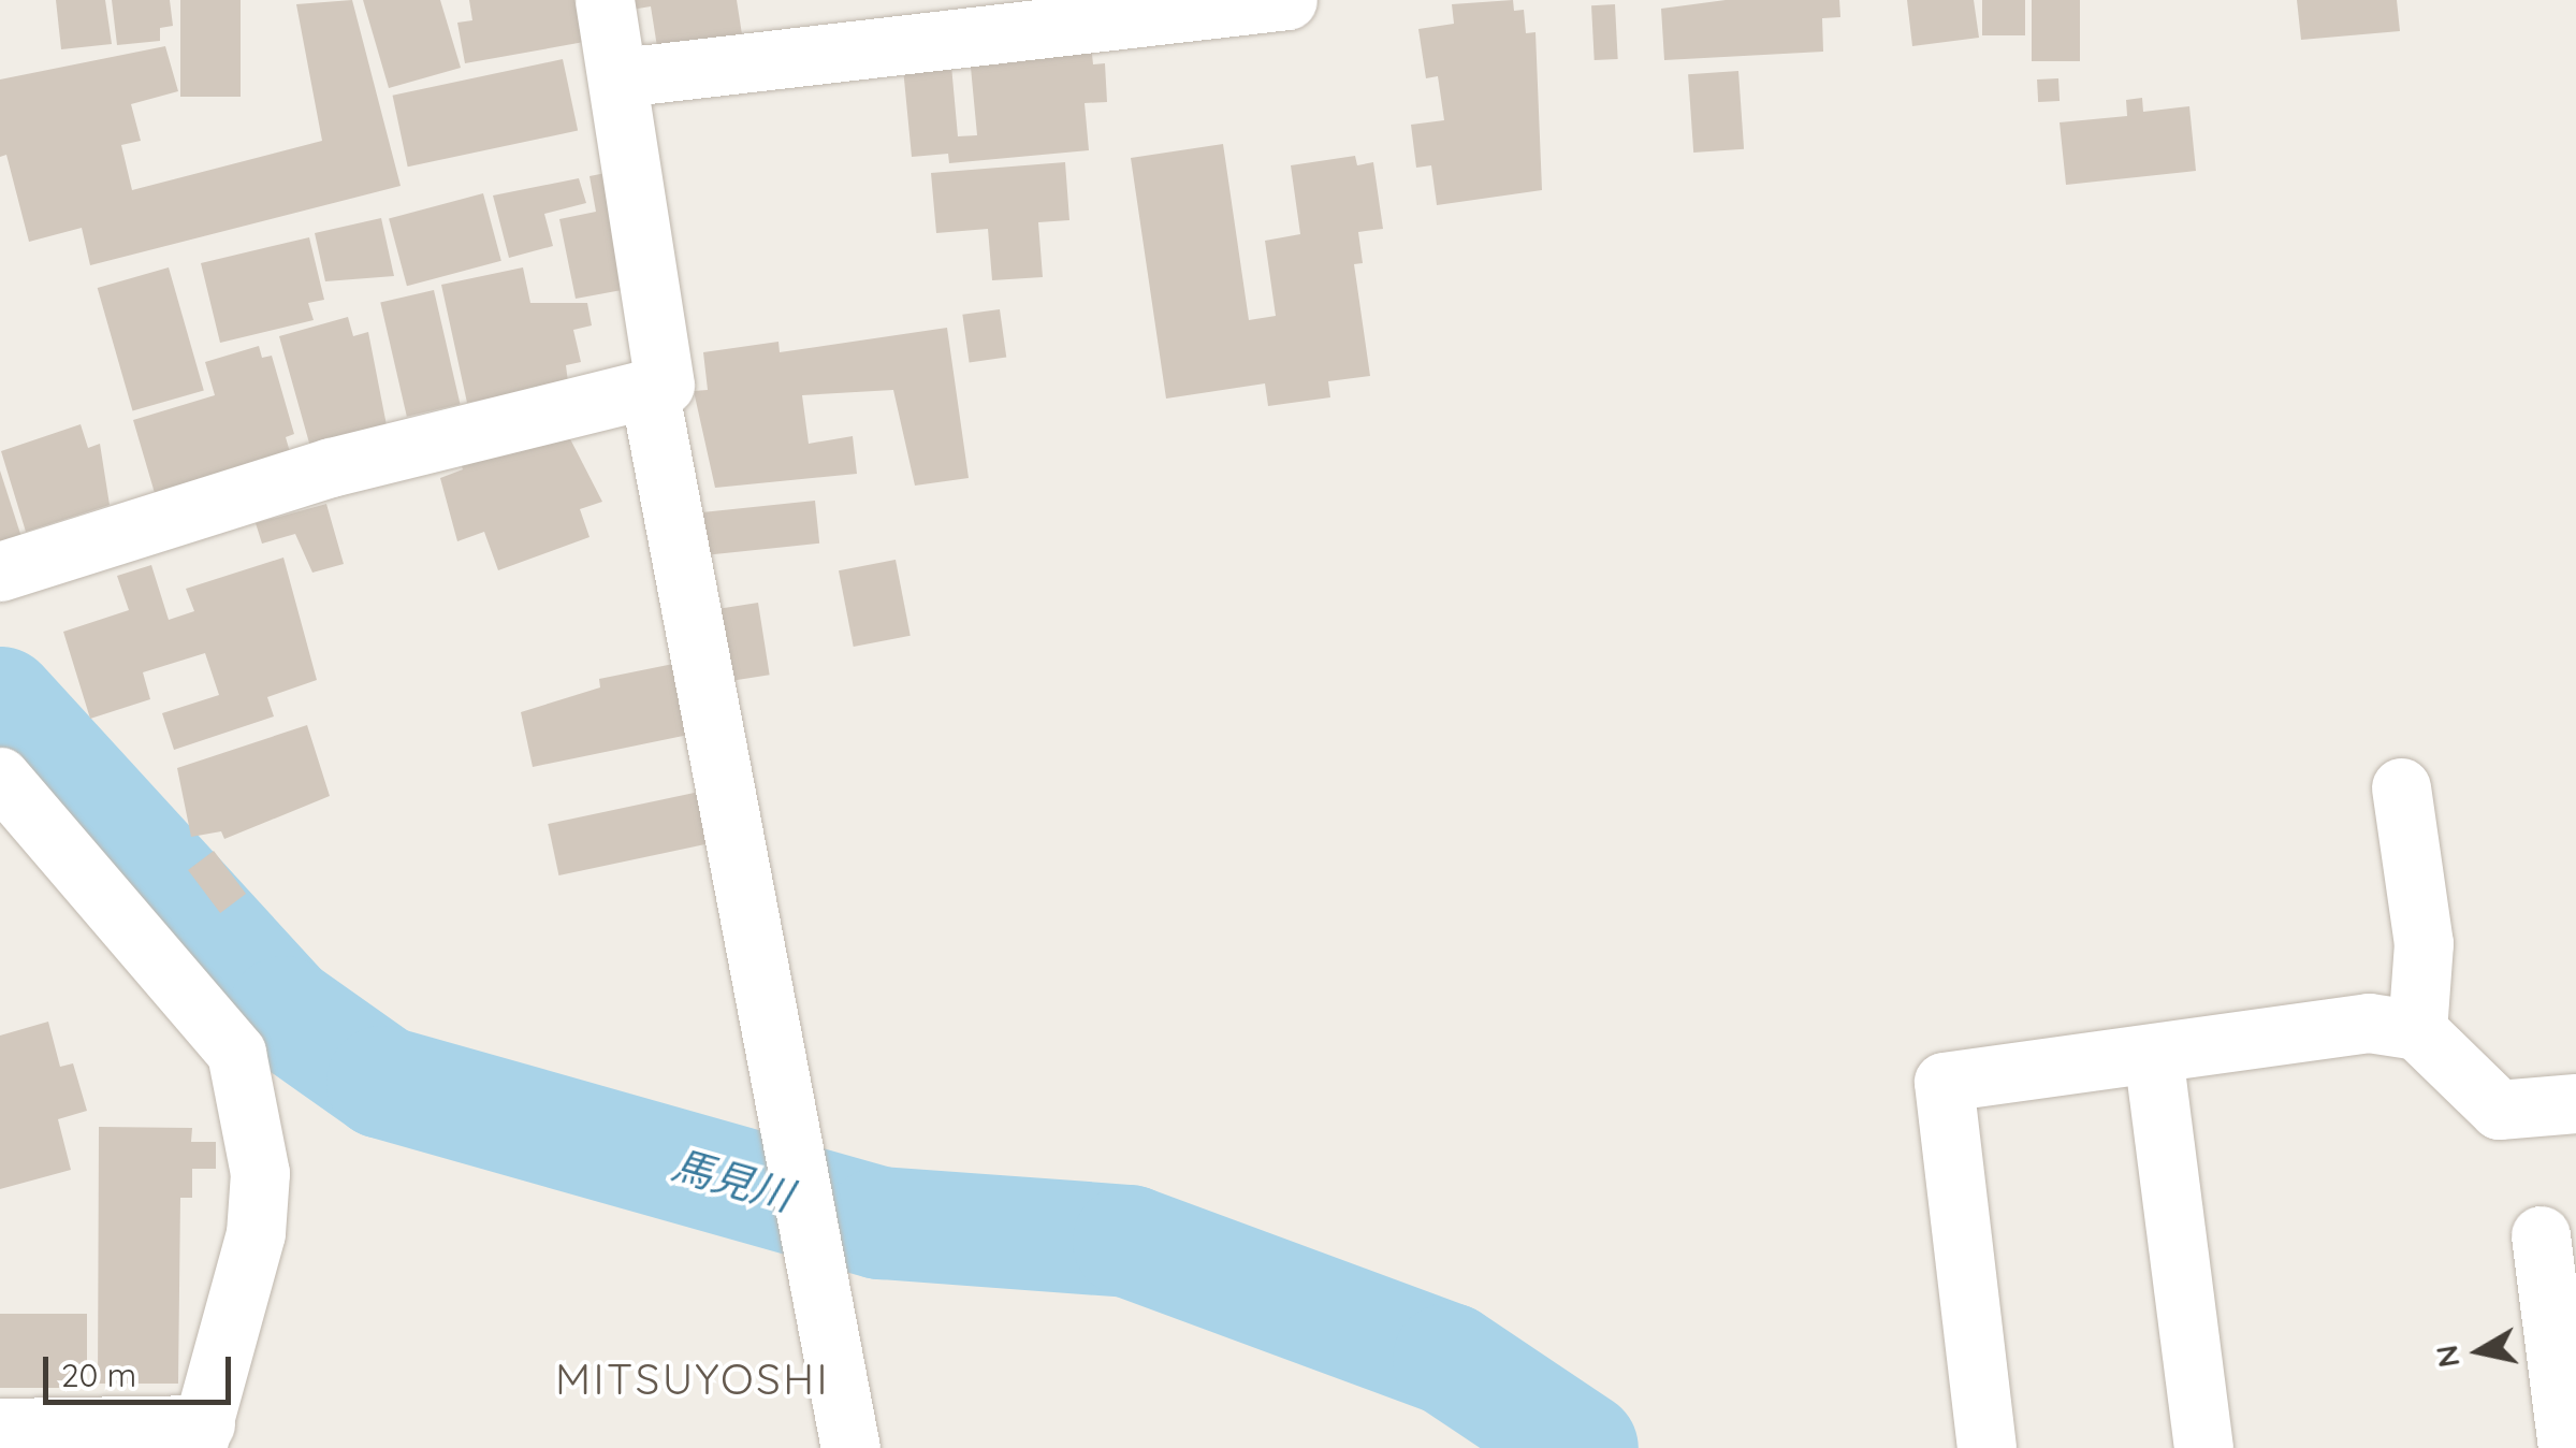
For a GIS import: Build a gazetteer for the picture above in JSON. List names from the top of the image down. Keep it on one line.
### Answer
{"districts":["MITSUYOSHI"],"water":["馬見川"],"scale_bar":"20 m","north":"left"}
